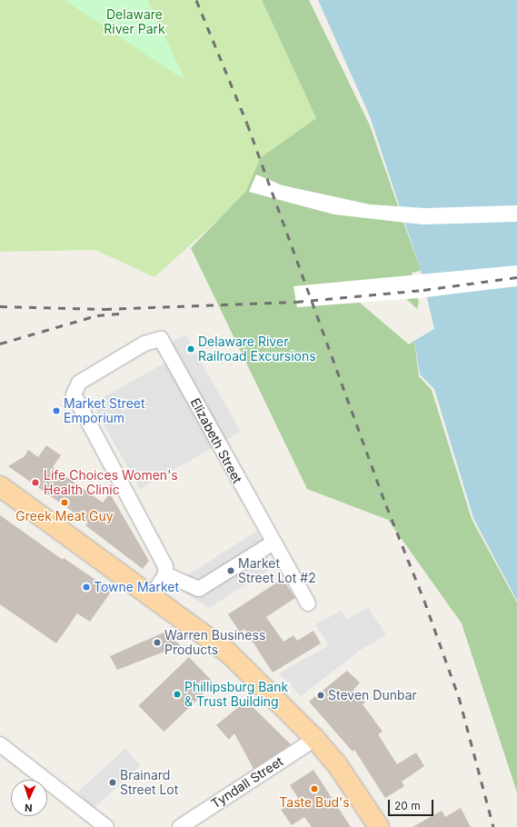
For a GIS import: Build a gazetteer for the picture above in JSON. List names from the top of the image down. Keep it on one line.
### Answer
{"streets":{"street":["Elizabeth Street","Tyndall Street"]},"parks":["Delaware River Park"],"places":["Delaware River Railroad Excursions","Market Street Emporium","Life Choices Women's Health Clinic","Greek Meat Guy","Market Street Lot #2","Towne Market","Warren Business Products","Phillipsburg Bank & Trust Building","Steven Dunbar","Brainard Street Lot","Taste Bud's"],"scale_bar":"20 m","north":"bottom"}
